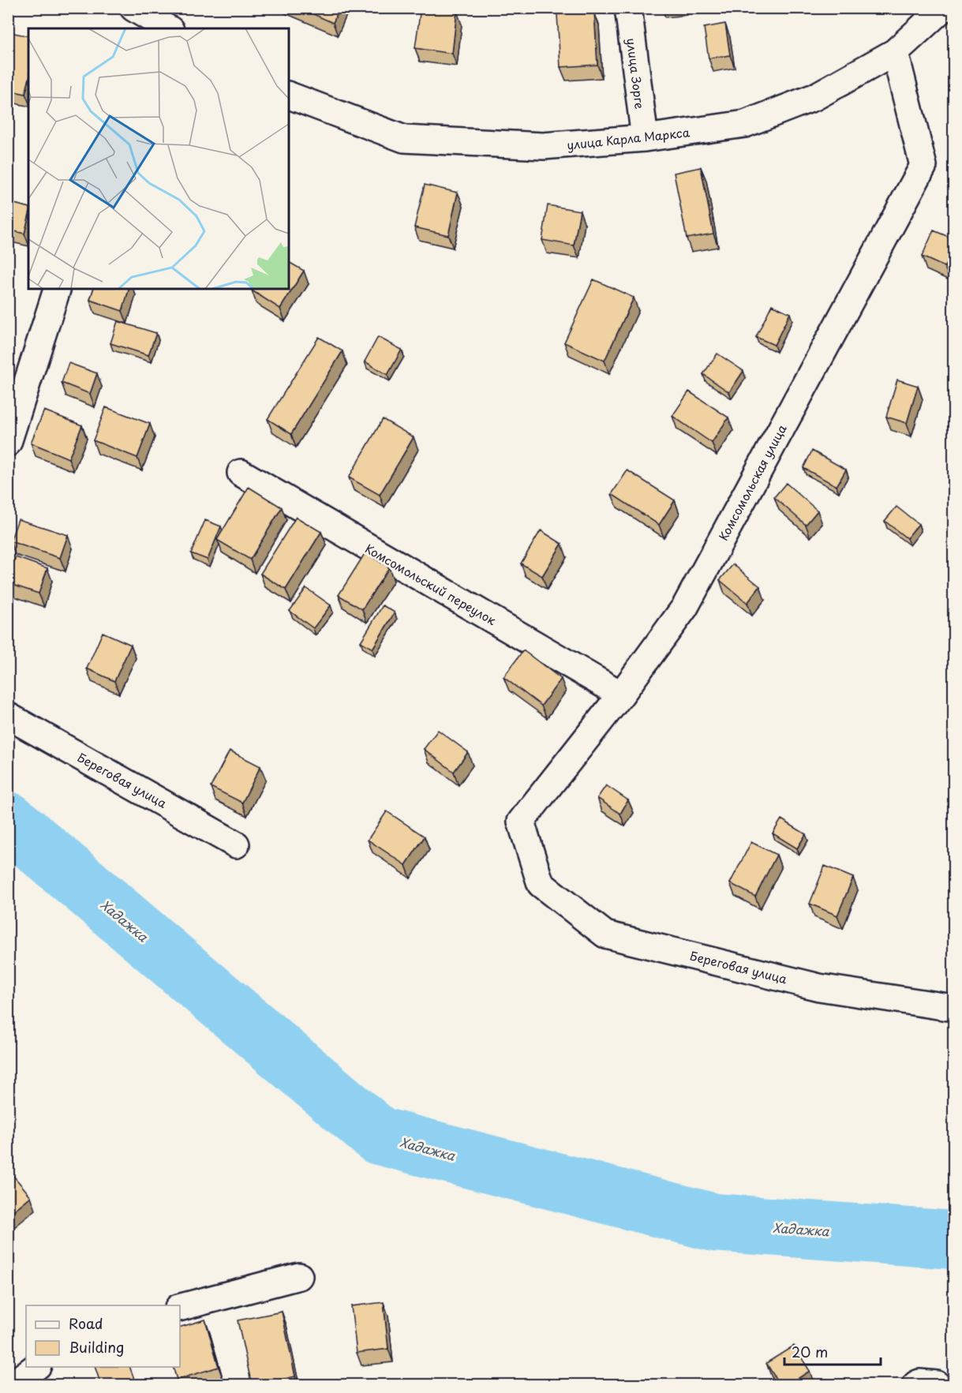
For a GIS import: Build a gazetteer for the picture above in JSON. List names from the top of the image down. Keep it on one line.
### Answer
{"streets":{"street":["улица Зорге","улица Карла Маркса","Комсомольская улица","Комсомольский переулок","Береговая улица"]},"crossings":[["улица Зорге","улица Карла Маркса"],["улица Карла Маркса","Комсомольская улица"],["Комсомольская улица","Комсомольский переулок"],["Комсомольская улица","Береговая улица"]],"water":["Хадажка"],"legend":["Road","Building"],"scale_bar":"20 m"}
